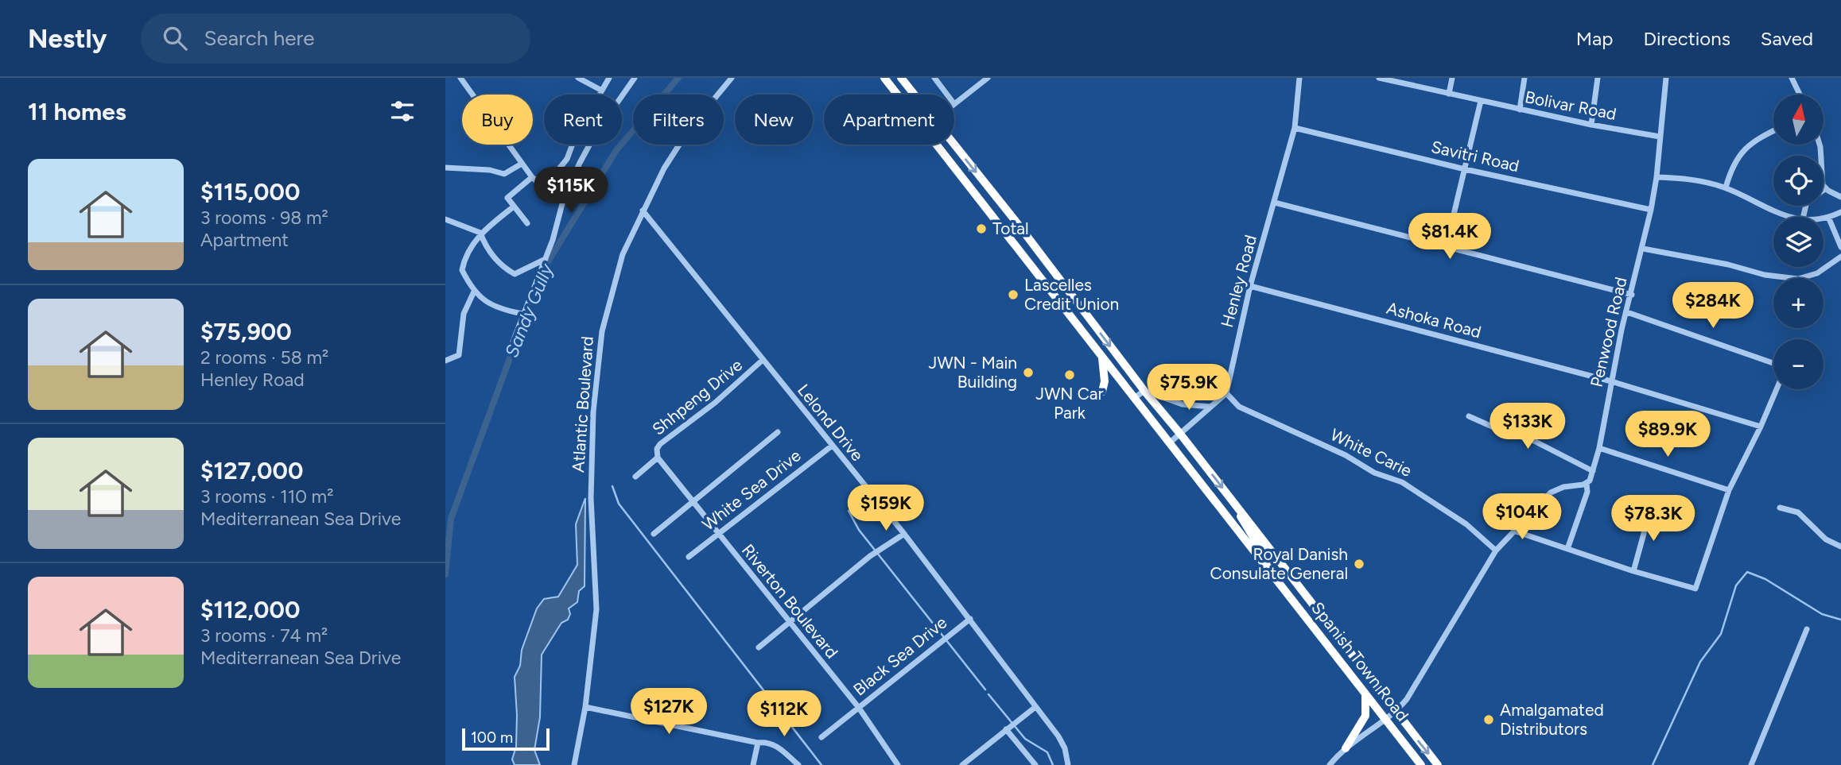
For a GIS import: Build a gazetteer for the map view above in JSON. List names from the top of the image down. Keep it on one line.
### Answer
{"streets":{"highway":["Spanish Town Road"],"street":["Bolivar Road","Savitri Road","Henley Road","Ashoka Road","Penwood Road","Shhpeng Drive","Atlantic Boulevard","Lelond Drive","White Carie","White Sea Drive","Riverton Boulevard","Black Sea Drive"]},"crossings":[["Bolivar Road","Penwood Road"],["Savitri Road","Henley Road"],["Savitri Road","Penwood Road"],["Henley Road","Ashoka Road"],["Henley Road","White Carie"],["Ashoka Road","Penwood Road"],["Shhpeng Drive","Lelond Drive"],["Shhpeng Drive","Riverton Boulevard"],["Atlantic Boulevard","Lelond Drive"],["Lelond Drive","White Sea Drive"],["Lelond Drive","Black Sea Drive"],["White Sea Drive","Riverton Boulevard"],["Riverton Boulevard","Black Sea Drive"]],"water":["Sandy Gully"],"places":["Total","Lascelles Credit Union","JWN - Main Building","JWN Car Park","Royal Danish Consulate General","Amalgamated Distributors"],"scale_bar":"100 m","north":"top","page":{"header":"Nestly","search":"Search here","nav":["Map","Directions","Saved"],"heading":"11 homes","map_buttons":["+","−"],"chip":["Buy","Rent","Filters","New","Apartment"],"list":[{"name":"$115,000","note":"3 rooms · 98 m² · Apartment"},{"name":"$75,900","note":"2 rooms · 58 m² · Henley Road"},{"name":"$127,000","note":"3 rooms · 110 m² · Mediterranean Sea Drive"},{"name":"$112,000","note":"3 rooms · 74 m² · Mediterranean Sea Drive"}],"price":["$115K","$81.4K","$284K","$75.9K","$133K","$89.9K","$159K","$104K","$78.3K","$127K","$112K"],"scale":"100 m"}}
